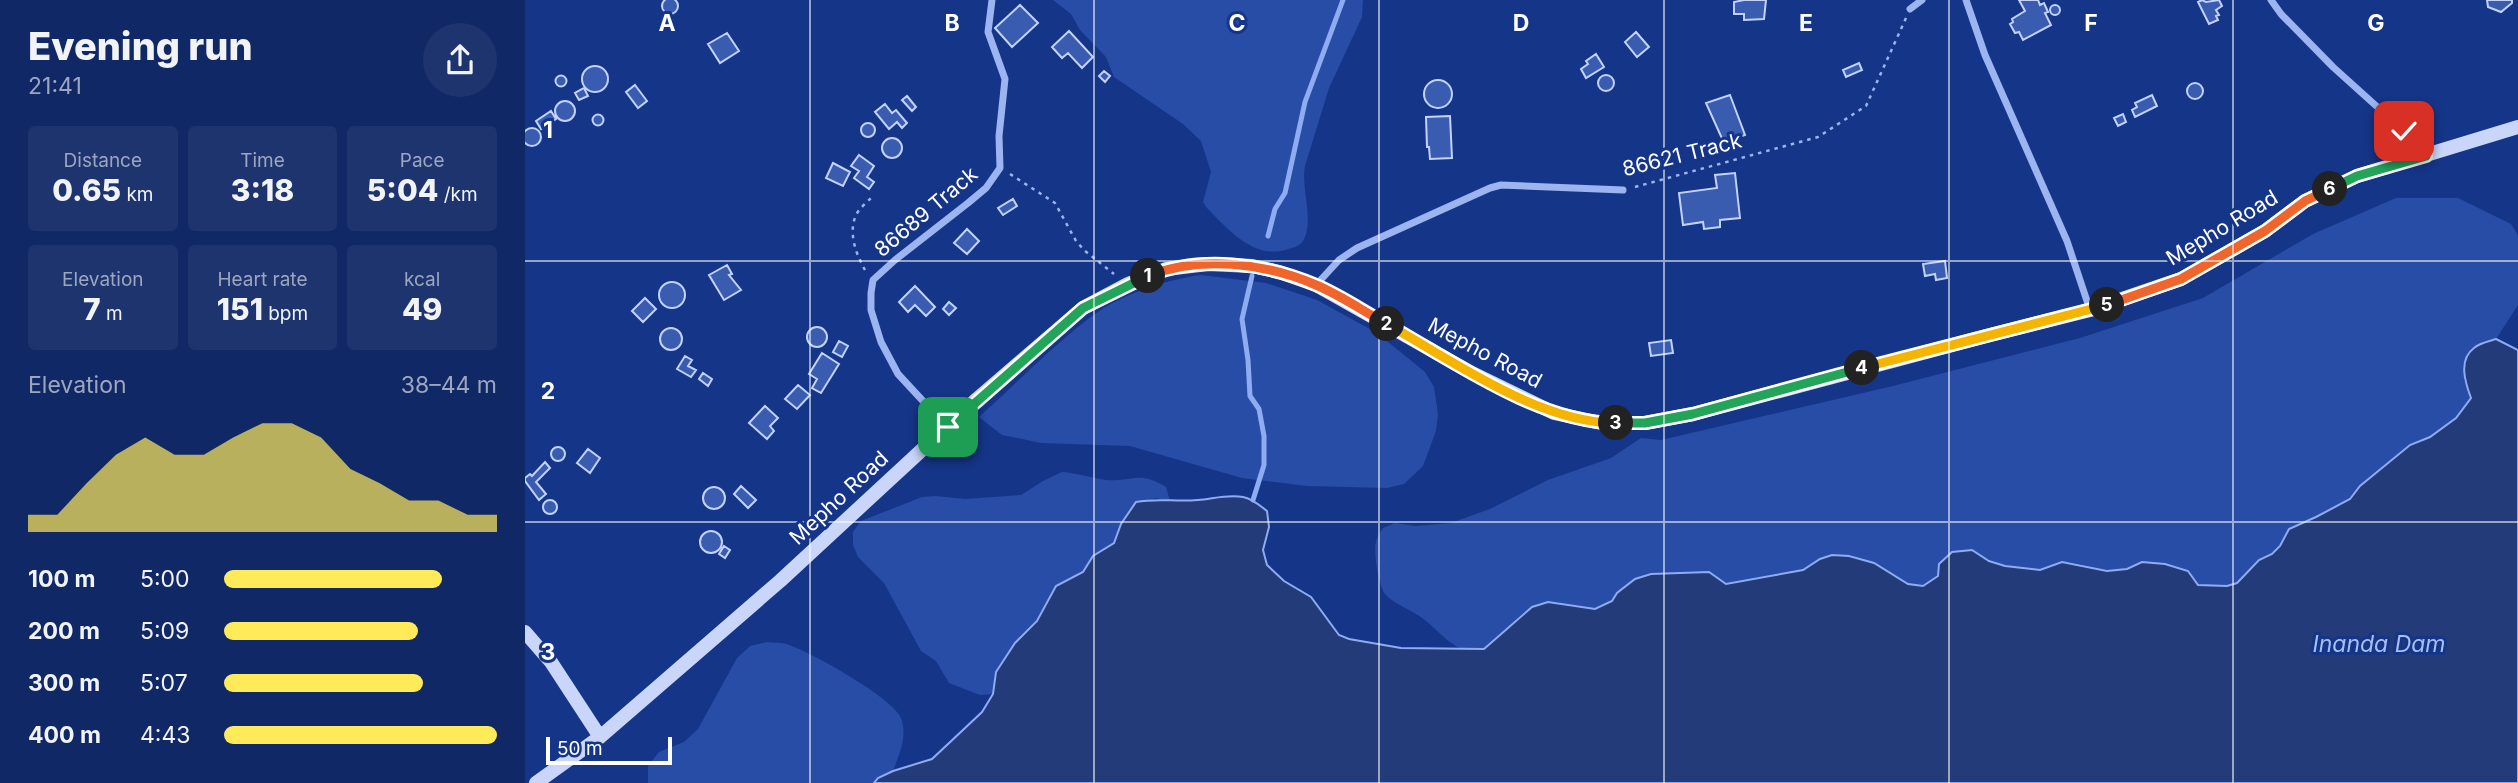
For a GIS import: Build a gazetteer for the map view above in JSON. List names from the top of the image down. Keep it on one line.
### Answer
{"streets":{"street":["86621 Track","86689 Track","Mepho Road"]},"crossings":[["86621 Track","Mepho Road"],["86689 Track","Mepho Road"]],"water":["Inanda Dam"],"scale_bar":"50 m","page":{"heading":["Evening run","21:41"],"stats":[["Distance","0.65 km"],["Time","3:18"],["Pace","5:04 /km"],["Elevation","7 m"],["Heart rate","151 bpm"],["kcal","49"]],"pins":["6","1","5","2","4","3"],"chart":["Elevation","38–44 m"],"list":[{"name":"100 m","note":"5:00"},{"name":"200 m","note":"5:09"},{"name":"300 m","note":"5:07"},{"name":"400 m","note":"4:43"}],"scale":"50 m"},"grid":{"columns":["A","B","C","D","E","F","G"],"rows":["1","2","3"]}}
